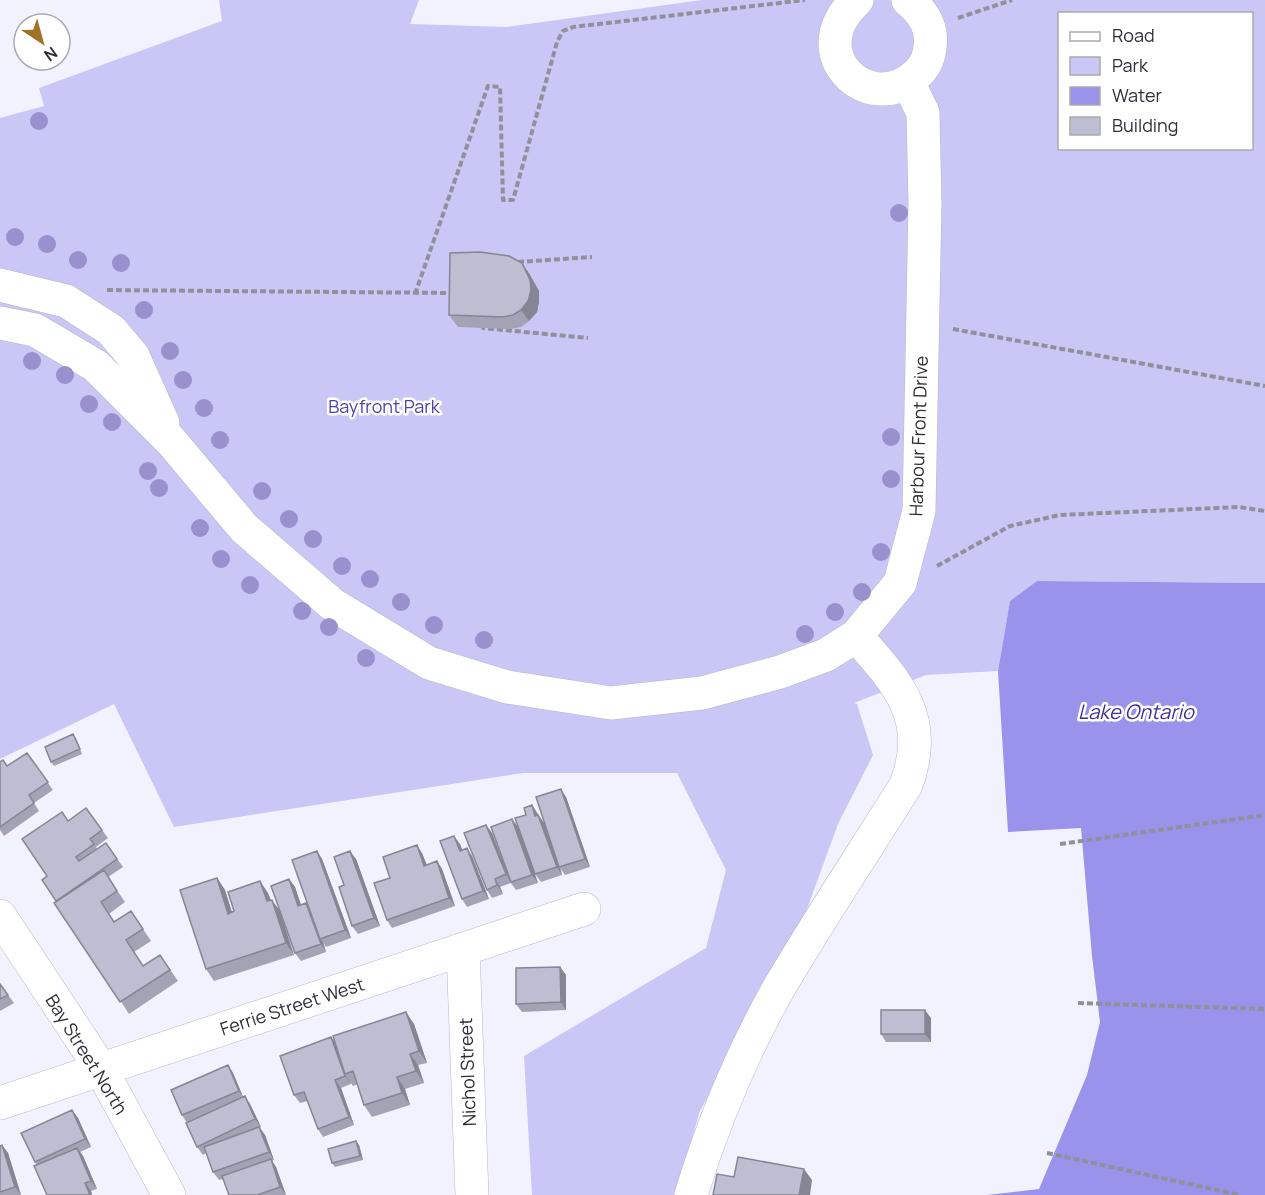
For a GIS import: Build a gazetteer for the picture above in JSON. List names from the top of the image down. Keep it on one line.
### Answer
{"streets":{"street":["Harbour Front Drive","Ferrie Street West","Bay Street North","Nichol Street"]},"crossings":[["Ferrie Street West","Bay Street North"],["Ferrie Street West","Nichol Street"]],"water":["Lake Ontario"],"parks":["Bayfront Park"],"legend":["Road","Park","Water","Building"],"north":"bottom right"}
